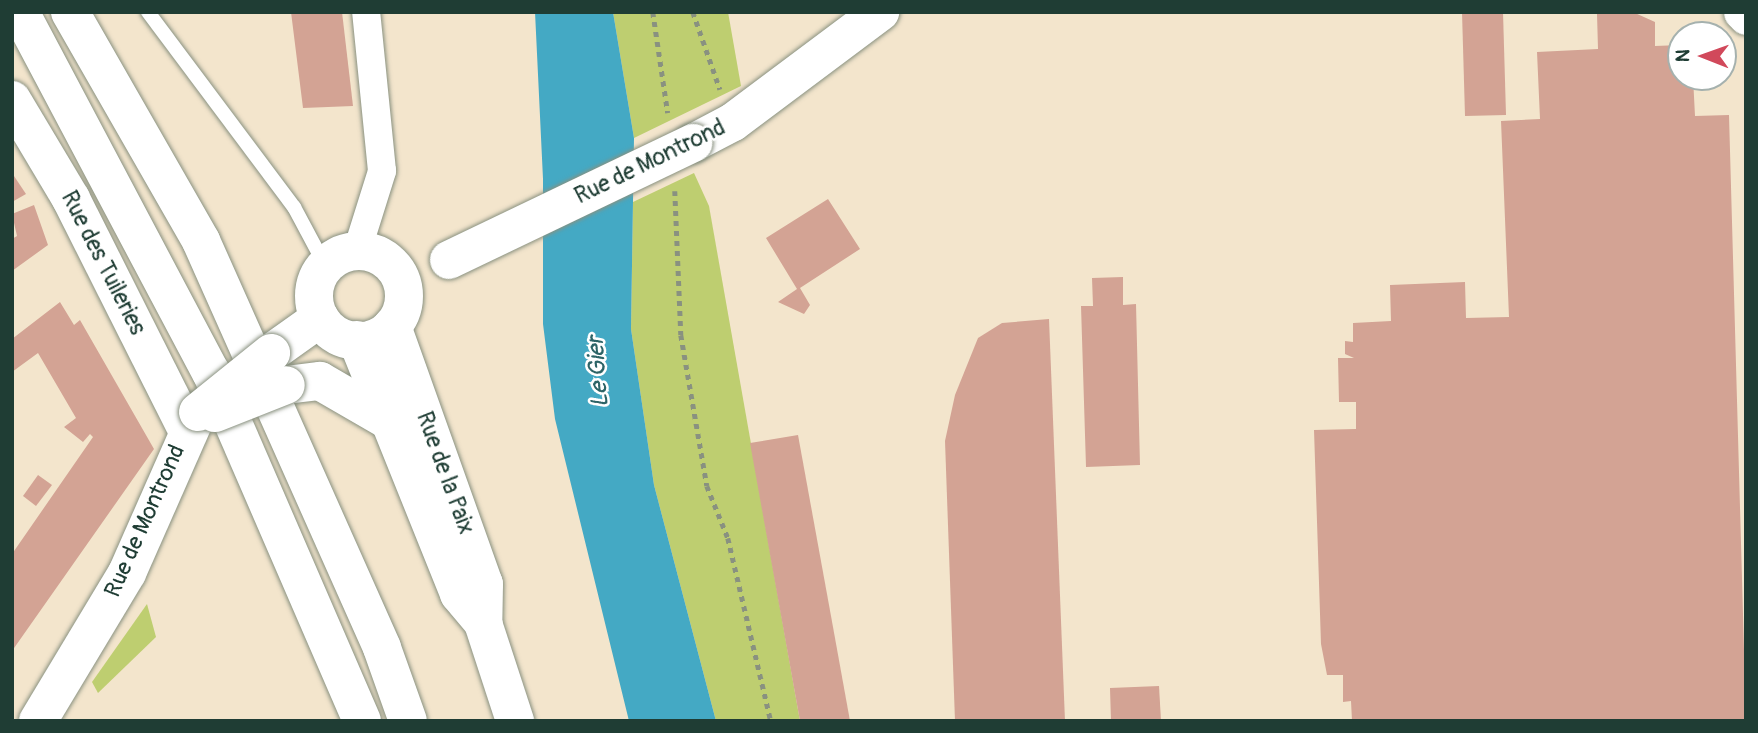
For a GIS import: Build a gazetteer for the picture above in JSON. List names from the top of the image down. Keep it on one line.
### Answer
{"streets":{"main road":["Rue de Montrond","Rue des Tuileries","Rue de la Paix"]},"crossings":[["Rue de Montrond","Rue des Tuileries"],["Rue de Montrond","Rue de la Paix"]],"water":["Le Gier"],"north":"left"}
